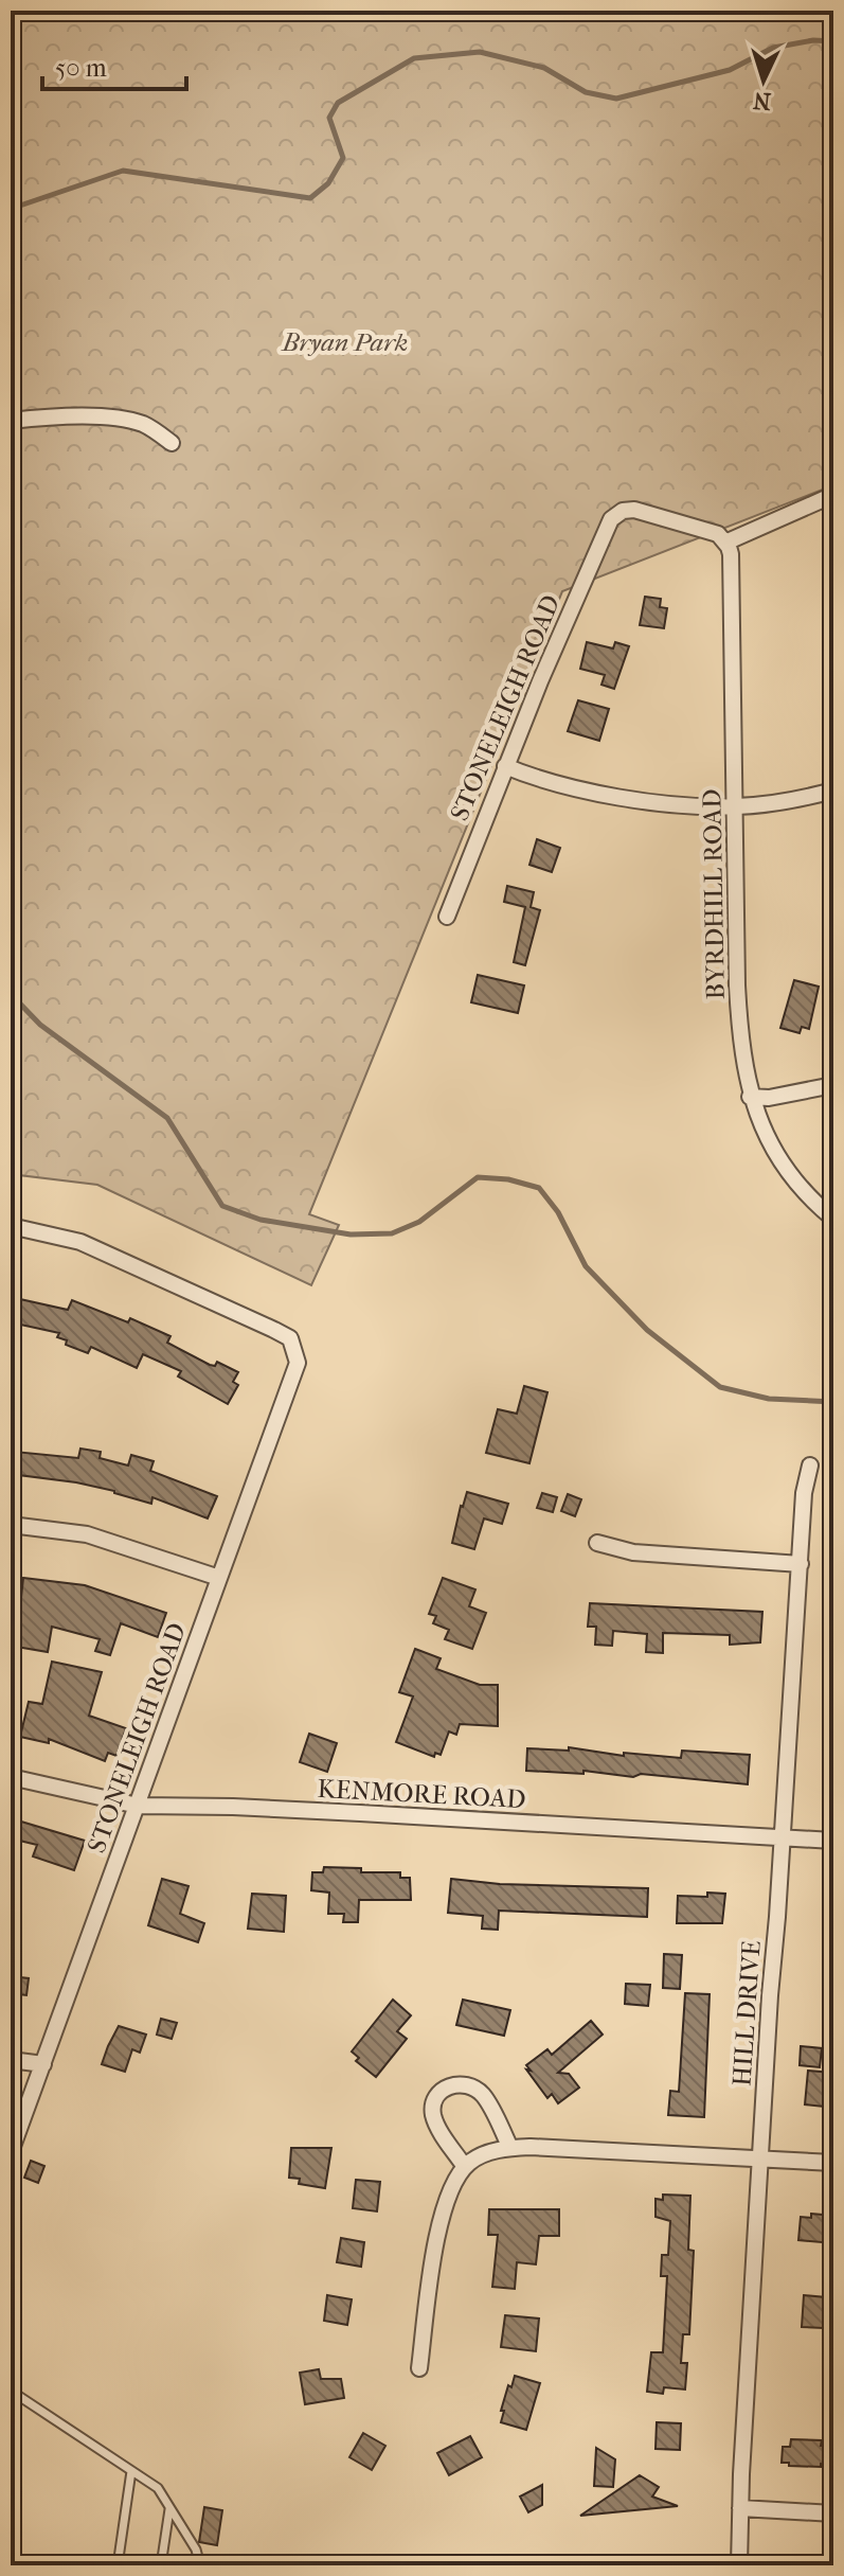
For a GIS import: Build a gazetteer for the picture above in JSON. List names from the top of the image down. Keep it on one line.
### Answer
{"streets":{"street":["STONELEIGH ROAD","BYRDHILL ROAD","KENMORE ROAD","HILL DRIVE"]},"crossings":[["STONELEIGH ROAD","BYRDHILL ROAD"],["STONELEIGH ROAD","KENMORE ROAD"],["KENMORE ROAD","HILL DRIVE"]],"parks":["Bryan Park"],"scale_bar":"50 m","north":"bottom"}
